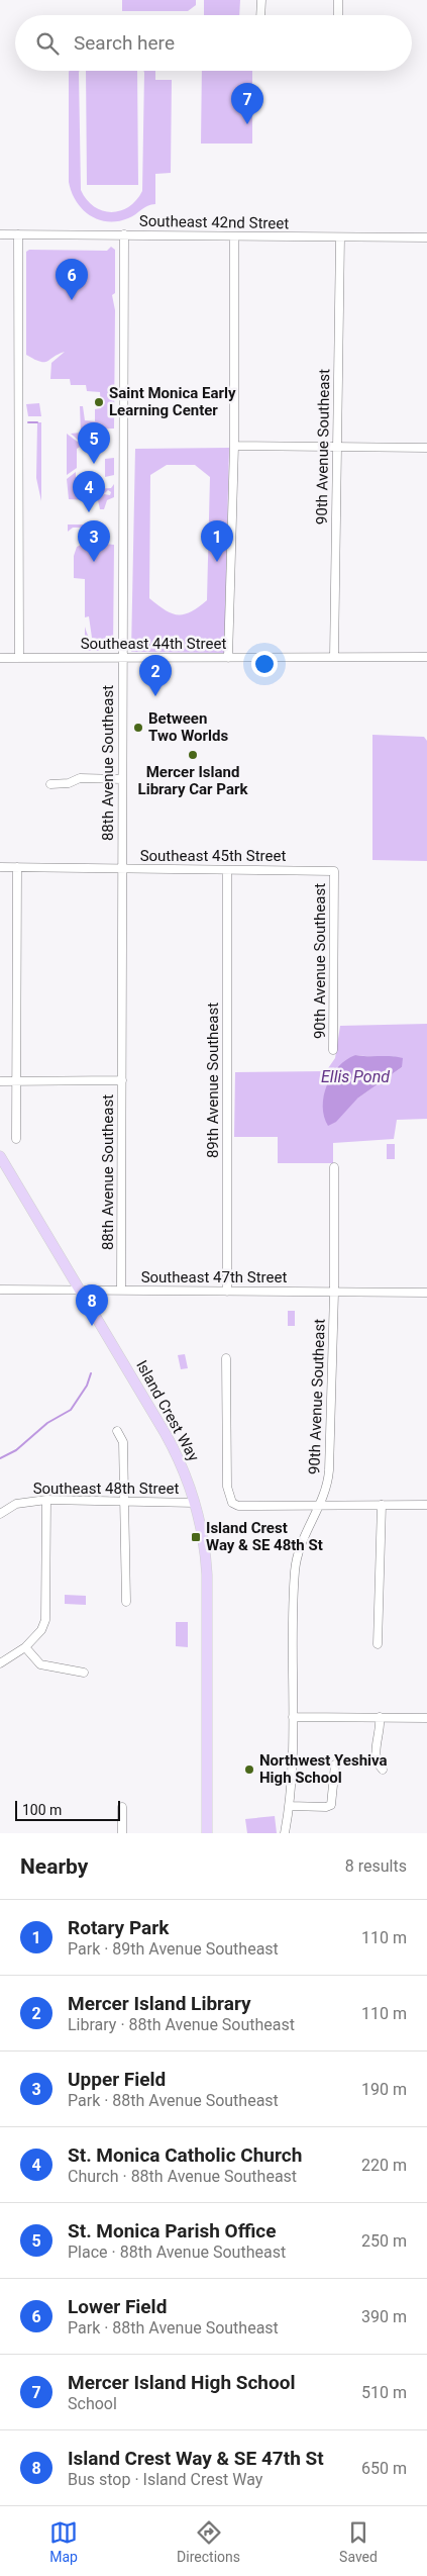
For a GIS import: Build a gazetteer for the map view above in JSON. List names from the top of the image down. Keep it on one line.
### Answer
{"streets":{"main road":["Island Crest Way"],"street":["Southeast 42nd Street","90th Avenue Southeast","Southeast 44th Street","88th Avenue Southeast","Southeast 45th Street","89th Avenue Southeast","Southeast 47th Street","Southeast 48th Street"]},"crossings":[["Southeast 42nd Street","90th Avenue Southeast"],["Southeast 42nd Street","88th Avenue Southeast"],["90th Avenue Southeast","Southeast 44th Street"],["90th Avenue Southeast","Southeast 45th Street"],["90th Avenue Southeast","Southeast 47th Street"],["Southeast 44th Street","88th Avenue Southeast"],["88th Avenue Southeast","Southeast 45th Street"],["88th Avenue Southeast","Southeast 47th Street"],["Southeast 45th Street","89th Avenue Southeast"],["89th Avenue Southeast","Southeast 47th Street"],["Southeast 47th Street","Island Crest Way"],["Island Crest Way","Southeast 48th Street"]],"water":["Ellis Pond"],"places":{"other":["Saint Monica Early Learning Center","Between Two Worlds","Mercer Island Library Car Park","Northwest Yeshiva High School"],"transit":["Island Crest Way & SE 48th St"]},"scale_bar":"100 m","page":{"search":"Search here","pins":["7","6","5","4","1","3","2","8"],"scale":"100 m","heading":["Nearby","8 results"],"list":[{"mark":"1","name":"Rotary Park","note":"Park · 89th Avenue Southeast","value":"110 m"},{"mark":"2","name":"Mercer Island Library","note":"Library · 88th Avenue Southeast","value":"110 m"},{"mark":"3","name":"Upper Field","note":"Park · 88th Avenue Southeast","value":"190 m"},{"mark":"4","name":"St. Monica Catholic Church","note":"Church · 88th Avenue Southeast","value":"220 m"},{"mark":"5","name":"St. Monica Parish Office","note":"Place · 88th Avenue Southeast","value":"250 m"},{"mark":"6","name":"Lower Field","note":"Park · 88th Avenue Southeast","value":"390 m"},{"mark":"7","name":"Mercer Island High School","note":"School","value":"510 m"},{"mark":"8","name":"Island Crest Way & SE 47th St","note":"Bus stop · Island Crest Way","value":"650 m"}],"nav":["Map","Directions","Saved"]}}
